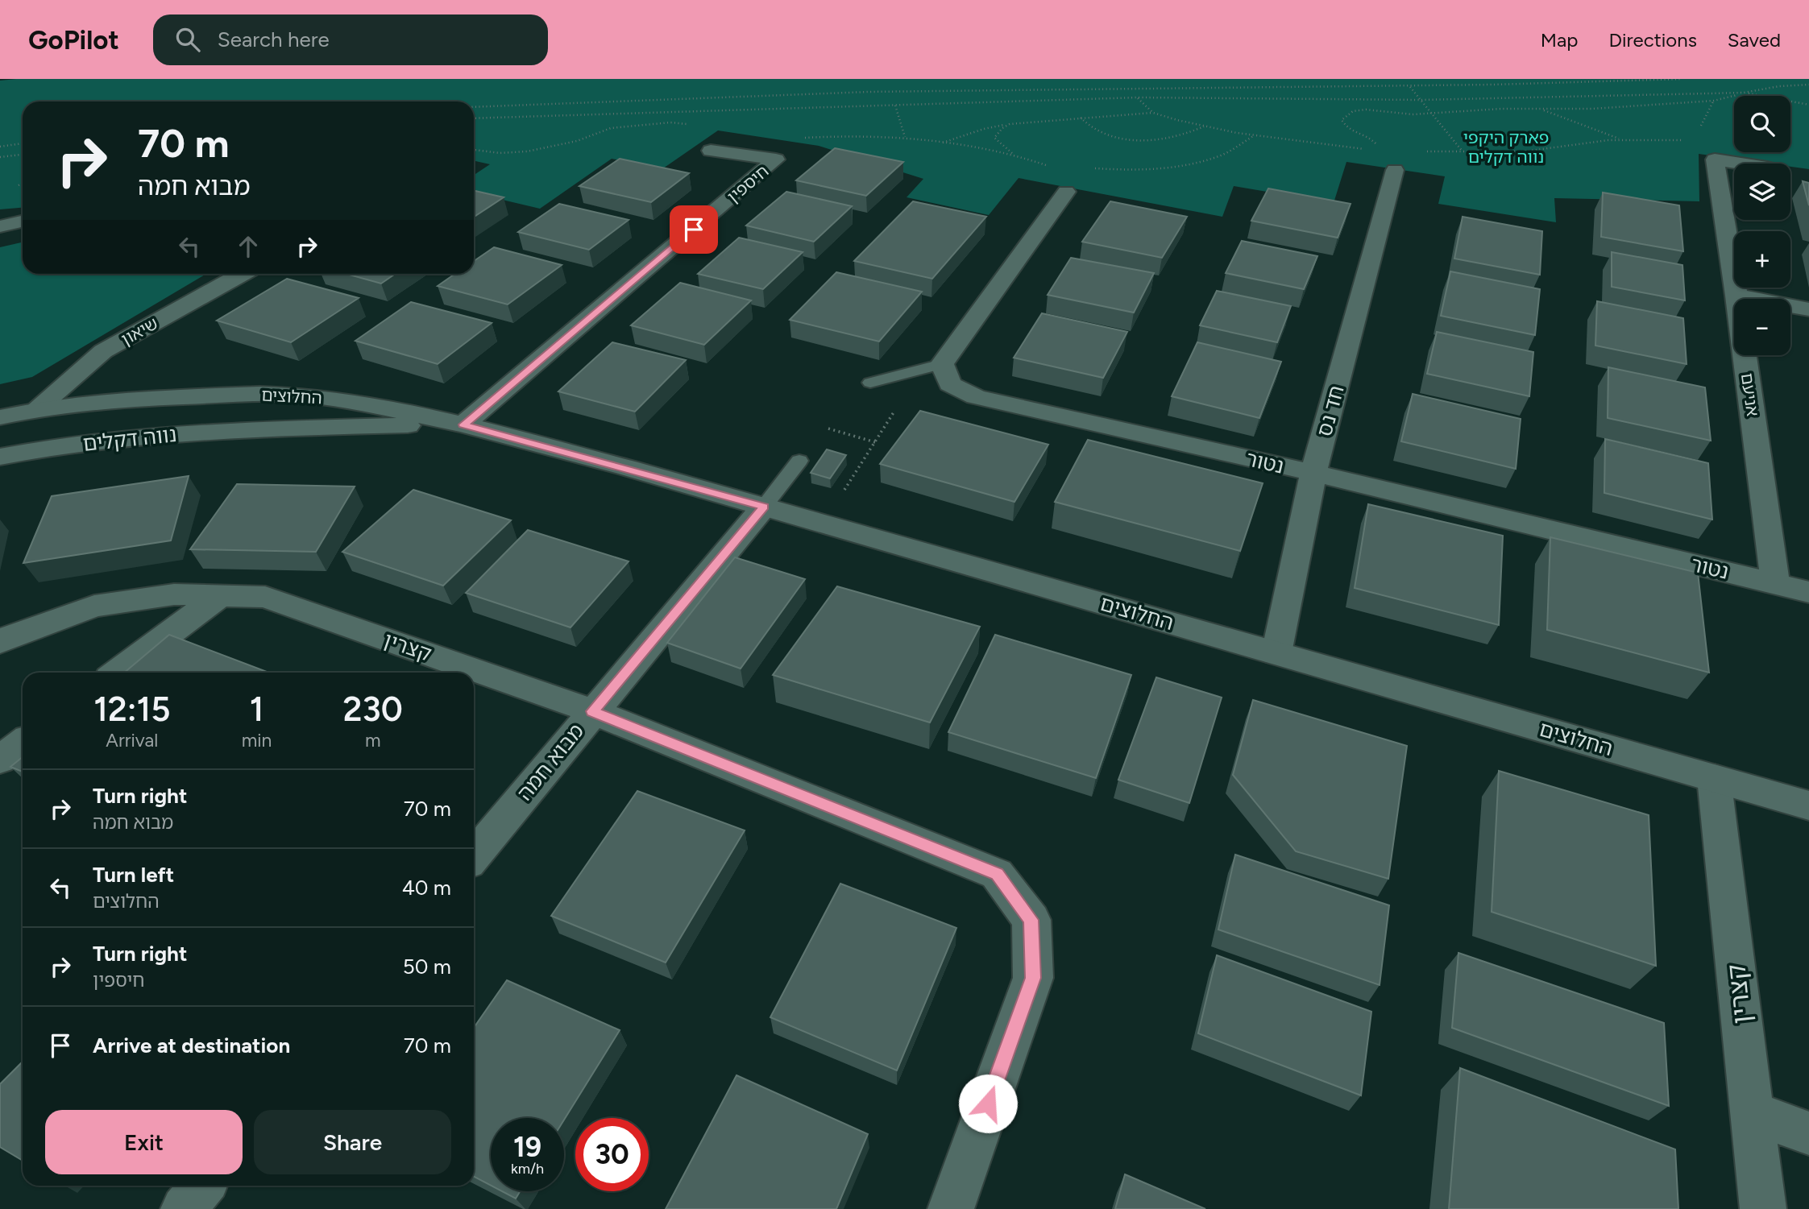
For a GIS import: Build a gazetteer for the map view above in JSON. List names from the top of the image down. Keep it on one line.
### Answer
{"streets":{"street":["חיספין","שיאון","אניעם","החלוצים","חד נס","נווה דקלים","נטור","קצרין","מבוא חמה"]},"crossings":[["חיספין","החלוצים"],["שיאון","נווה דקלים"],["אניעם","נטור"],["החלוצים","חד נס"],["החלוצים","נווה דקלים"],["החלוצים","קצרין"],["החלוצים","מבוא חמה"],["חד נס","נטור"],["קצרין","מבוא חמה"]],"parks":["פארק היקפי נווה דקלים"],"page":{"header":"GoPilot","search":"Search here","nav":["Map","Directions","Saved"],"map_buttons":["+","−"],"turn":["70 m","מבוא חמה"],"eta":["12:15","Arrival","1","min","230","m"],"list":[{"name":"Turn right","note":"מבוא חמה","value":"70 m"},{"name":"Turn left","note":"החלוצים","value":"40 m"},{"name":"Turn right","note":"חיספין","value":"50 m"},{"name":"Arrive at destination","value":"70 m"}],"buttons":["Exit","Share"],"speed":"19 km/h","limit":"30"}}
